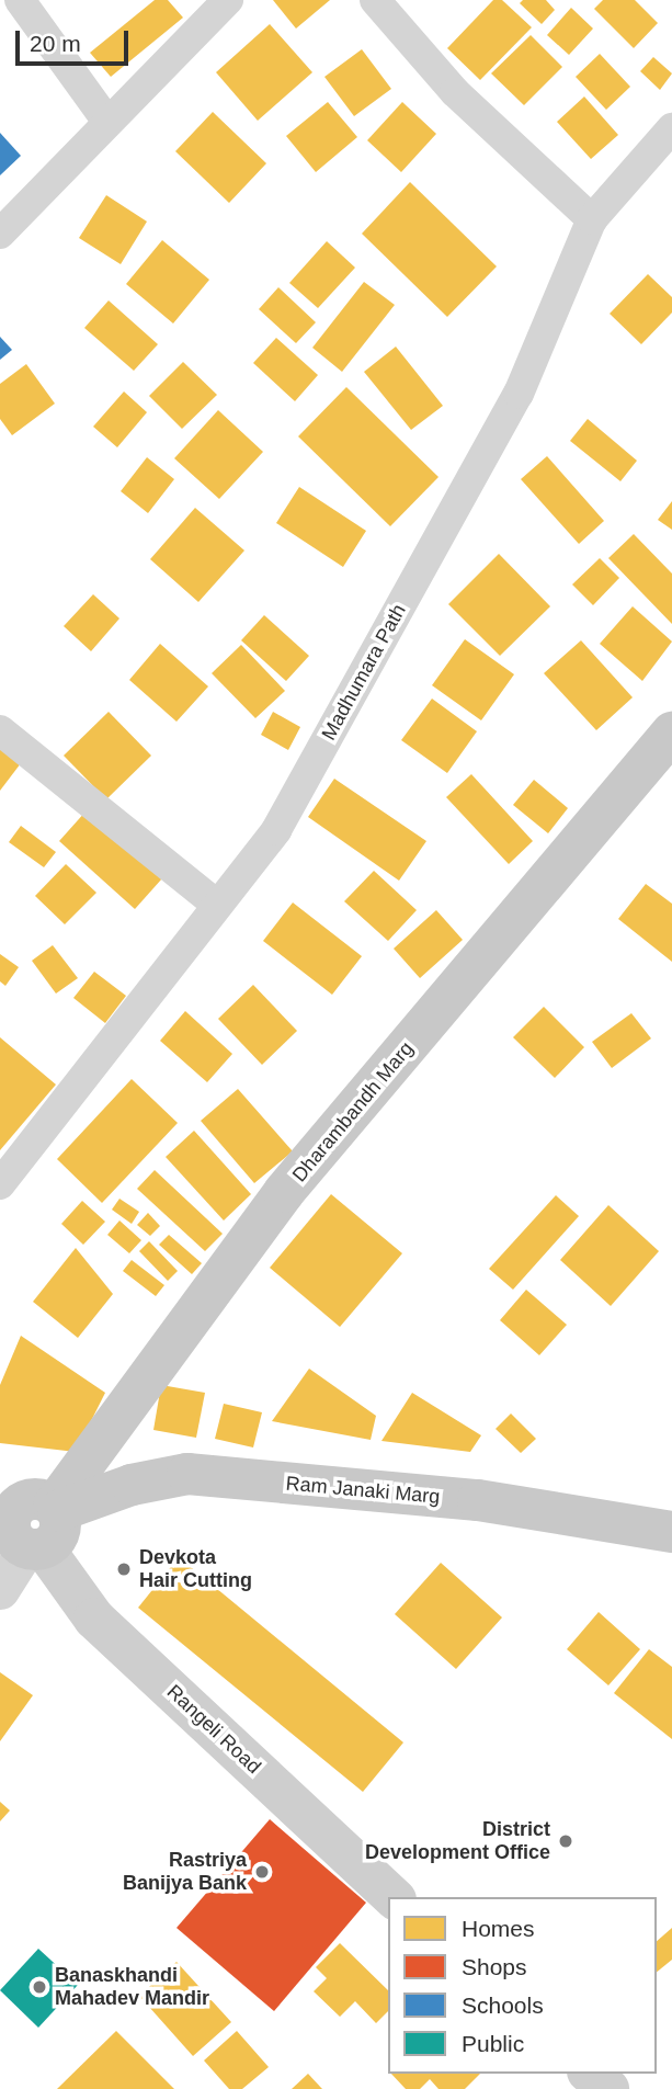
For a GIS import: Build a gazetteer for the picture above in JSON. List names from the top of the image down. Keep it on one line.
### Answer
{"streets":{"main road":["Dharambandh Marg","Ram Janaki Marg","Rangeli Road"],"street":["Madhumara Path"]},"crossings":[["Dharambandh Marg","Ram Janaki Marg"],["Dharambandh Marg","Rangeli Road"],["Ram Janaki Marg","Rangeli Road"]],"places":["Devkota Hair Cutting","District Development Office","Rastriya Banijya Bank","Banaskhandi Mahadev Mandir"],"legend":["Homes","Shops","Schools","Public"],"scale_bar":"20 m"}
